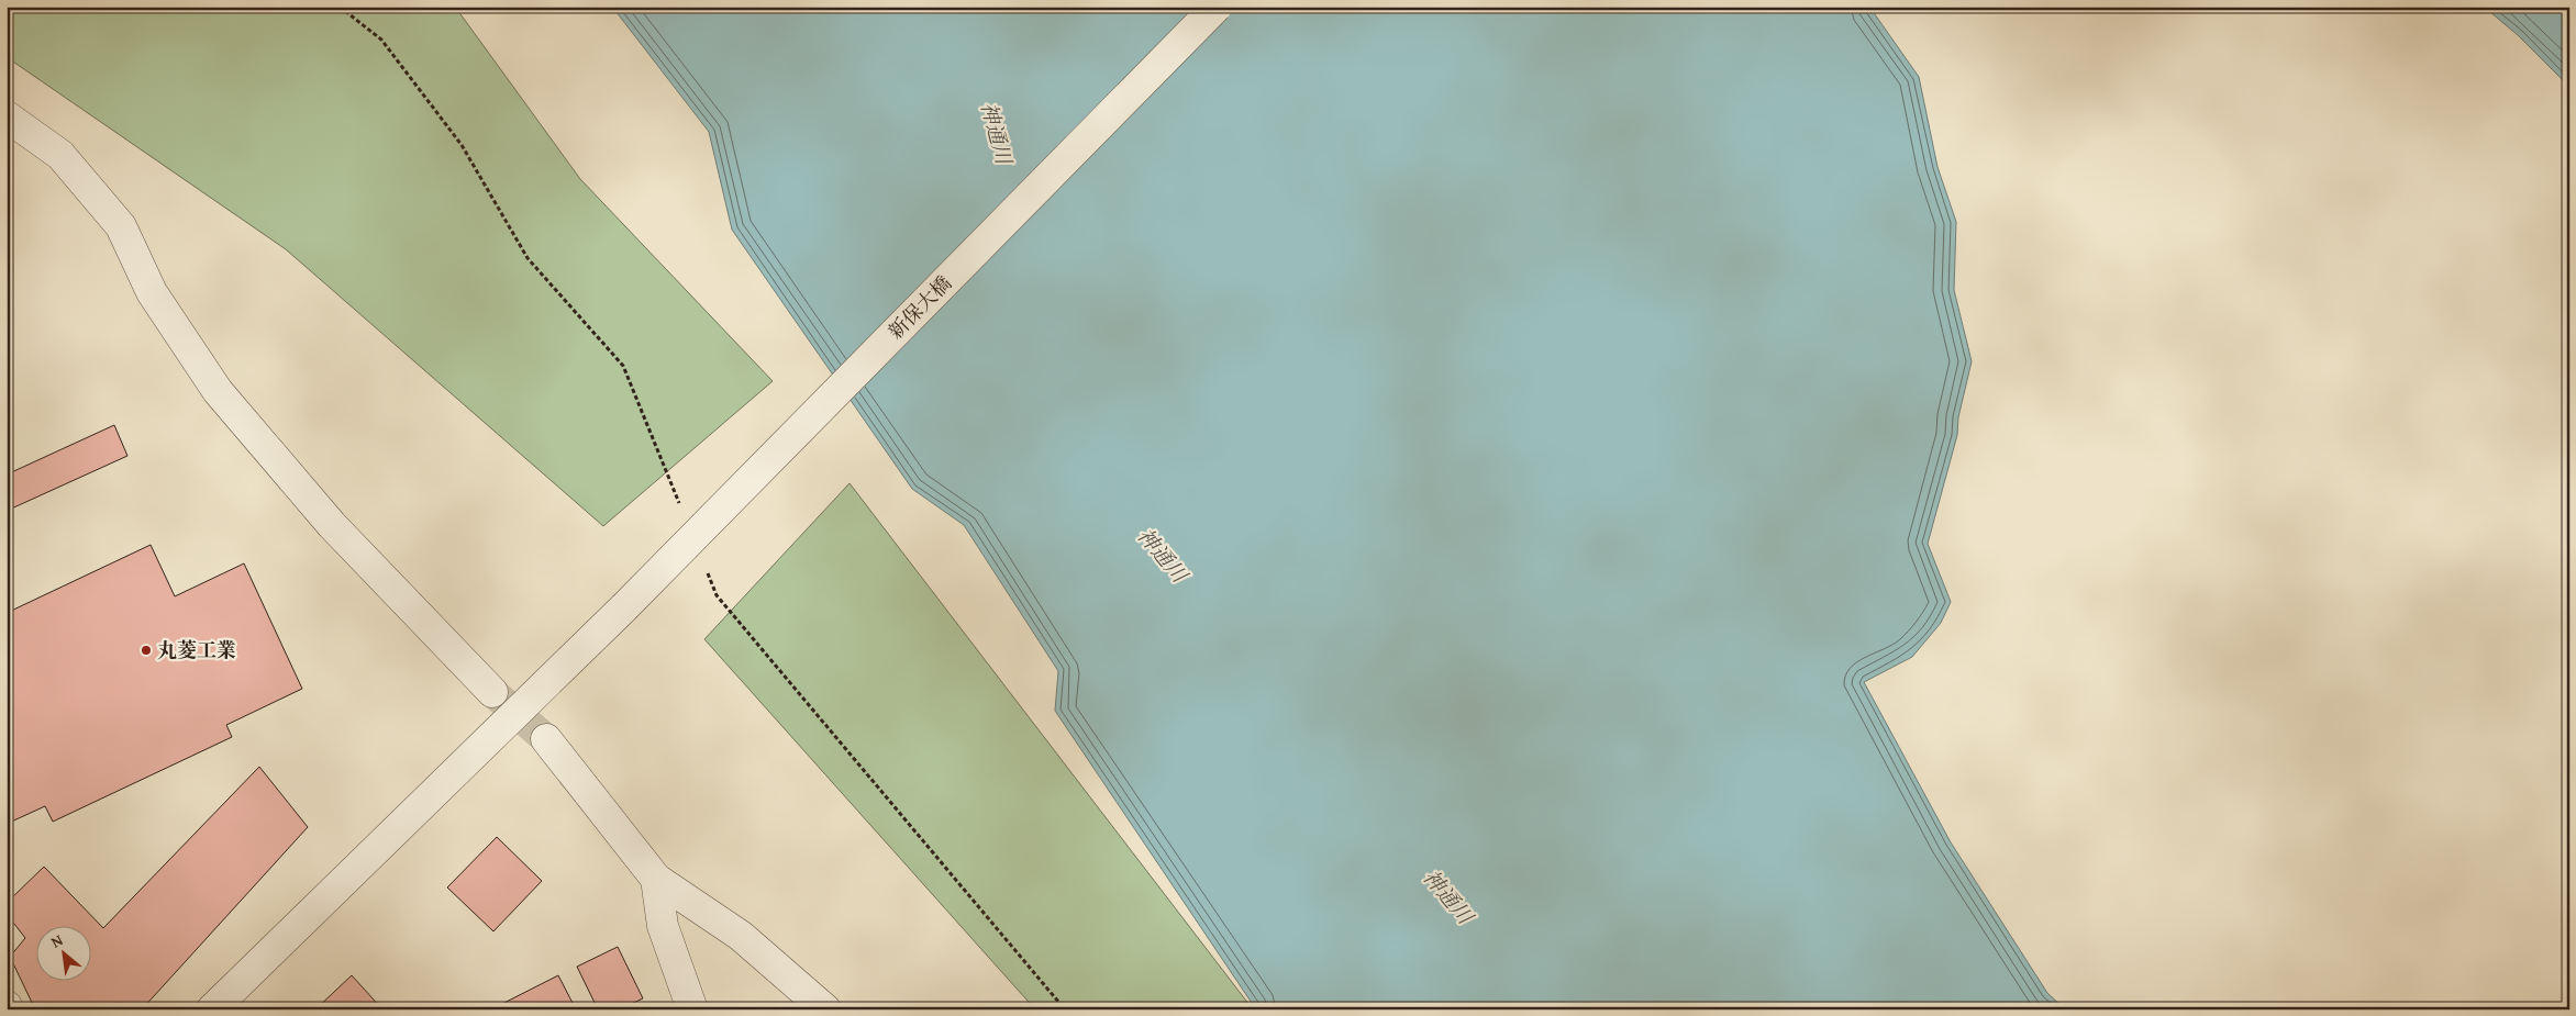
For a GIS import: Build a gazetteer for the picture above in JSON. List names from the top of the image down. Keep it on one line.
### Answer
{"streets":{"street":["新保大橋"]},"water":["神通川"],"places":["丸菱工業"],"north":"top left"}
